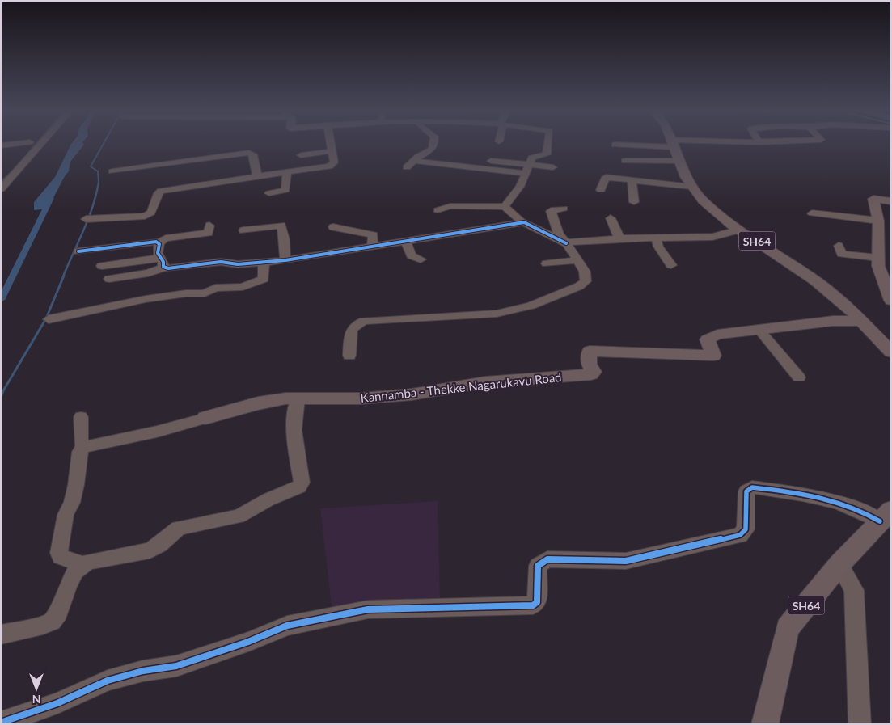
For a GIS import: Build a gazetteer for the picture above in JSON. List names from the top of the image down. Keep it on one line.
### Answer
{"streets":{"main road":["SH64","Kannamba - Thekke Nagarukavu Road"]},"crossings":[["SH64","Kannamba - Thekke Nagarukavu Road"]],"north":"bottom"}
